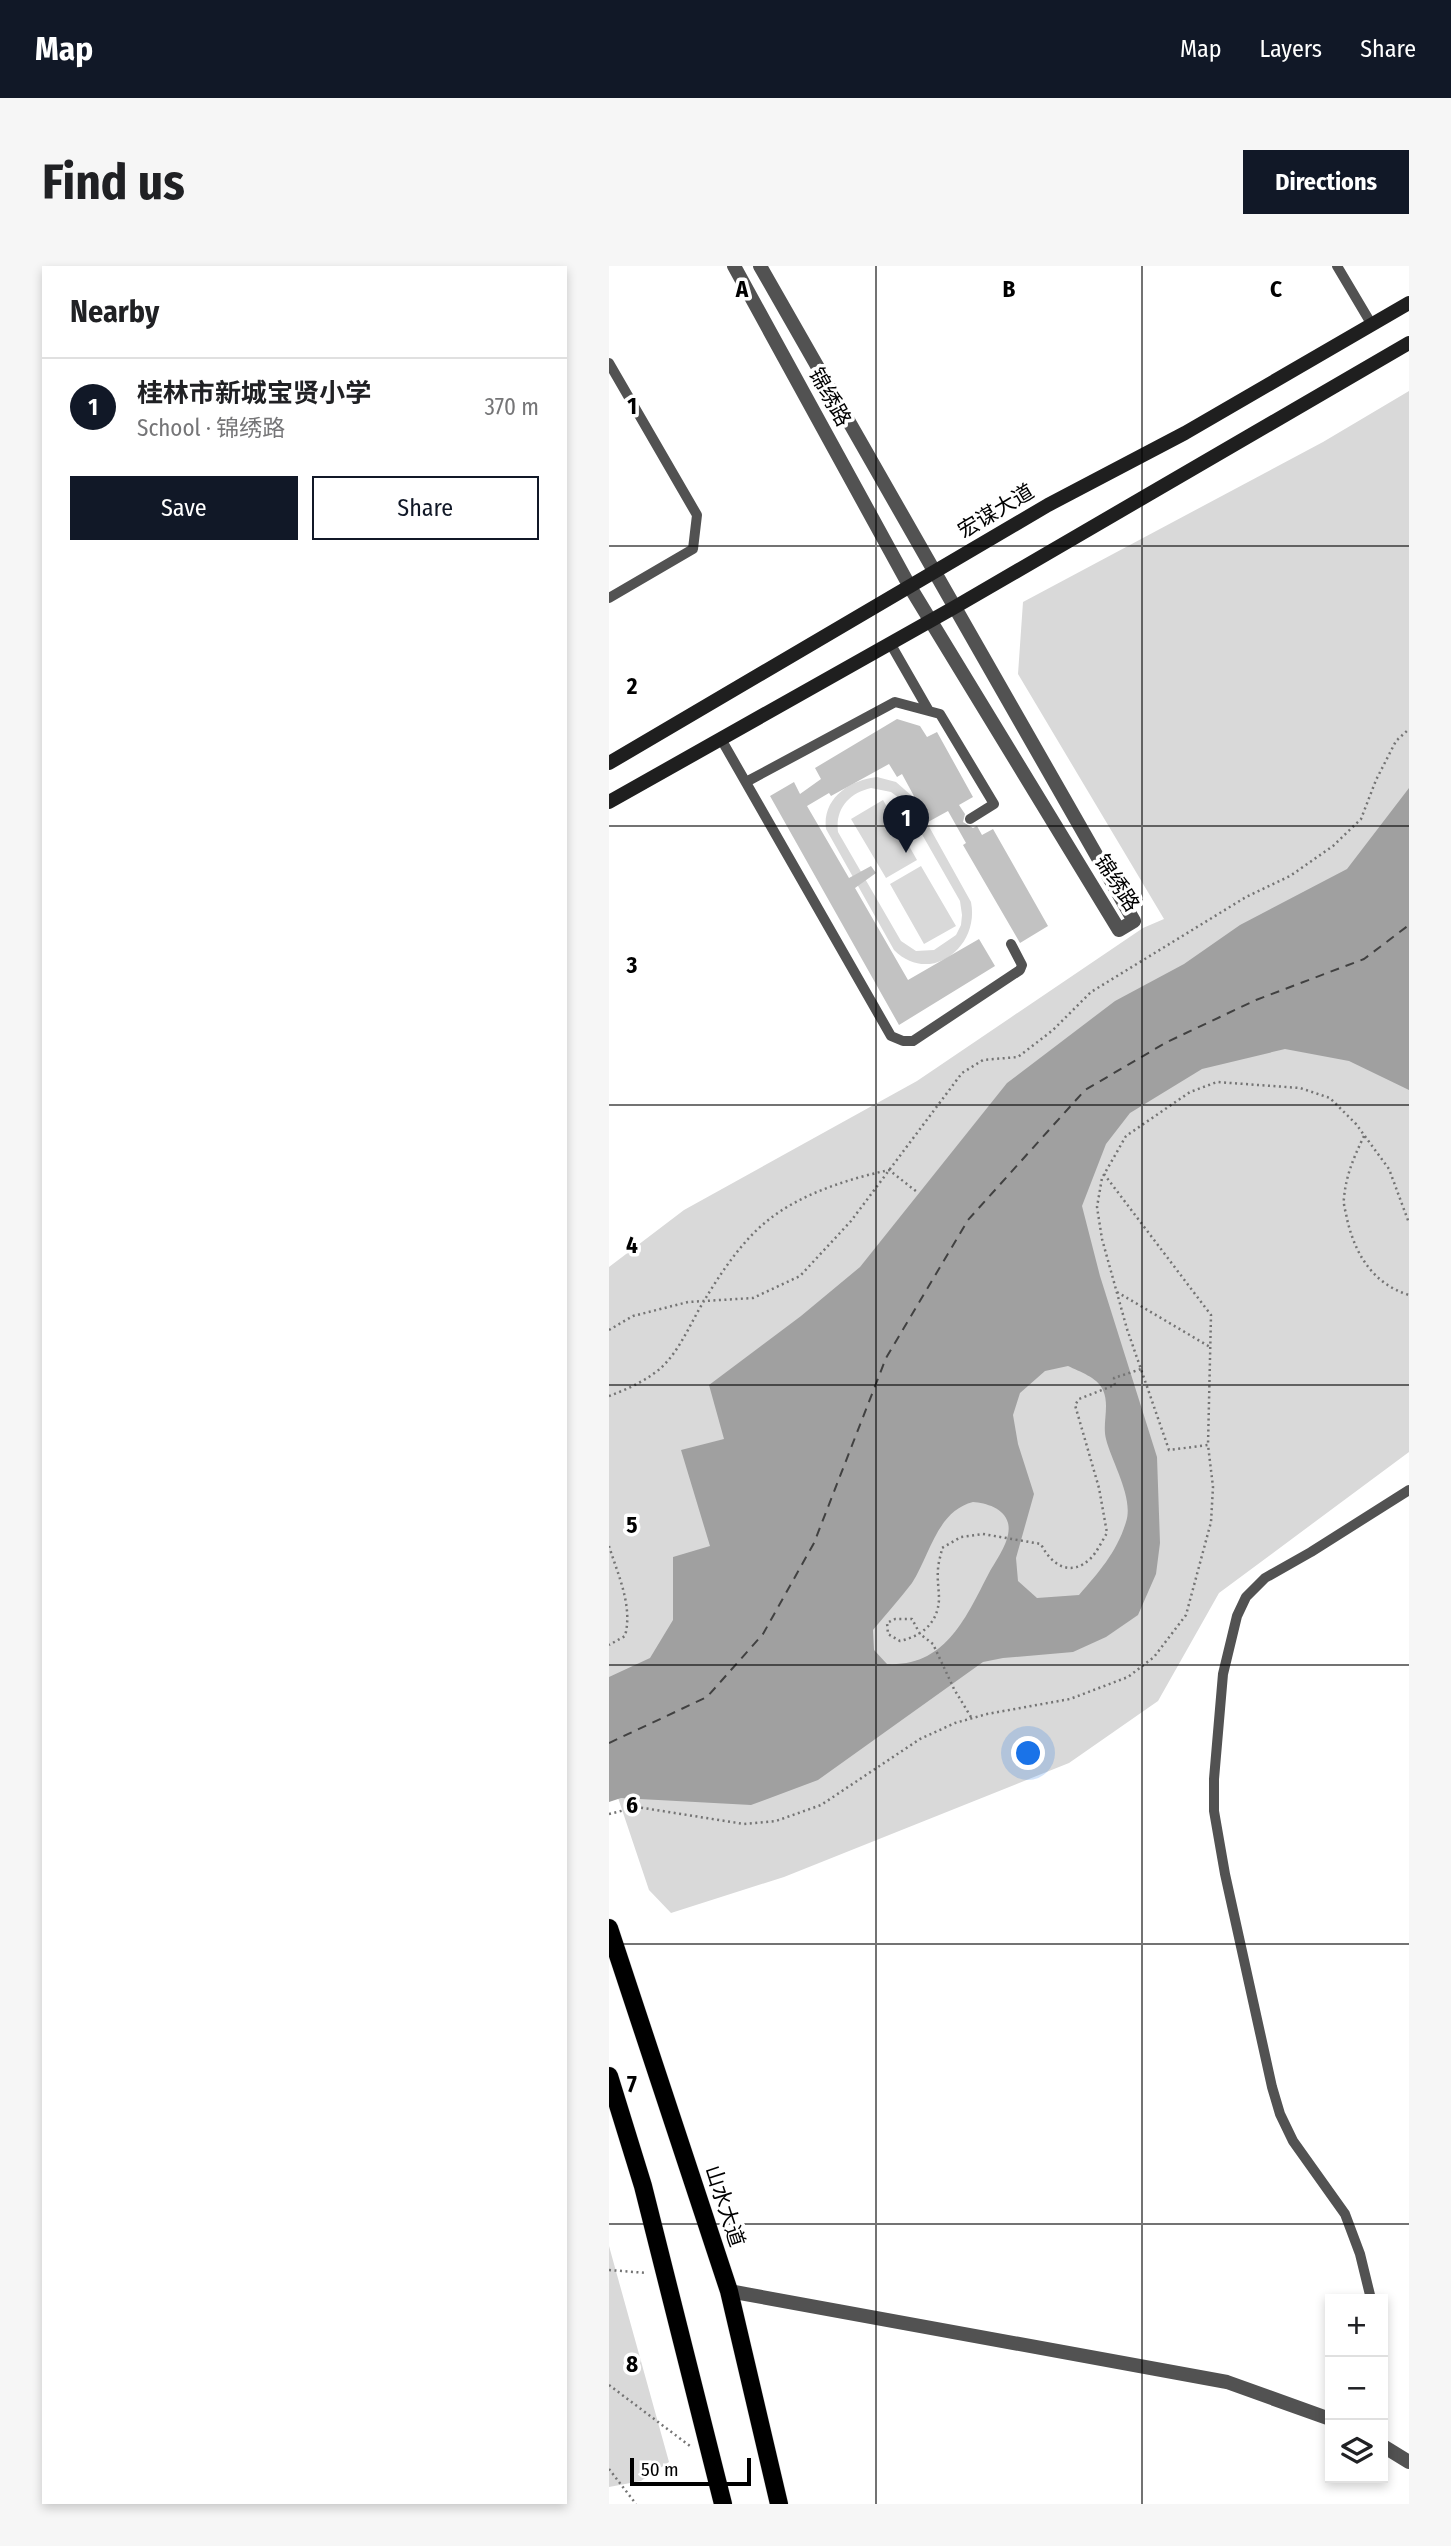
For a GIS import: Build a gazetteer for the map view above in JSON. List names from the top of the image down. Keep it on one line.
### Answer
{"streets":{"main road":["宏谋大道","山水大道"],"street":["锦绣路"]},"crossings":[["锦绣路","宏谋大道"]],"scale_bar":"50 m","page":{"header":"Map","nav":["Map","Layers","Share"],"buttons":["Directions",["Save","Share"]],"title":"Find us","heading":"Nearby","list":[{"mark":"1","name":"桂林市新城宝贤小学","note":"School · 锦绣路","value":"370 m"}],"pins":"1","map_buttons":["+","−"],"scale":"50 m"},"grid":{"columns":["A","B","C"],"rows":["1","2","3","4","5","6","7","8"]}}
